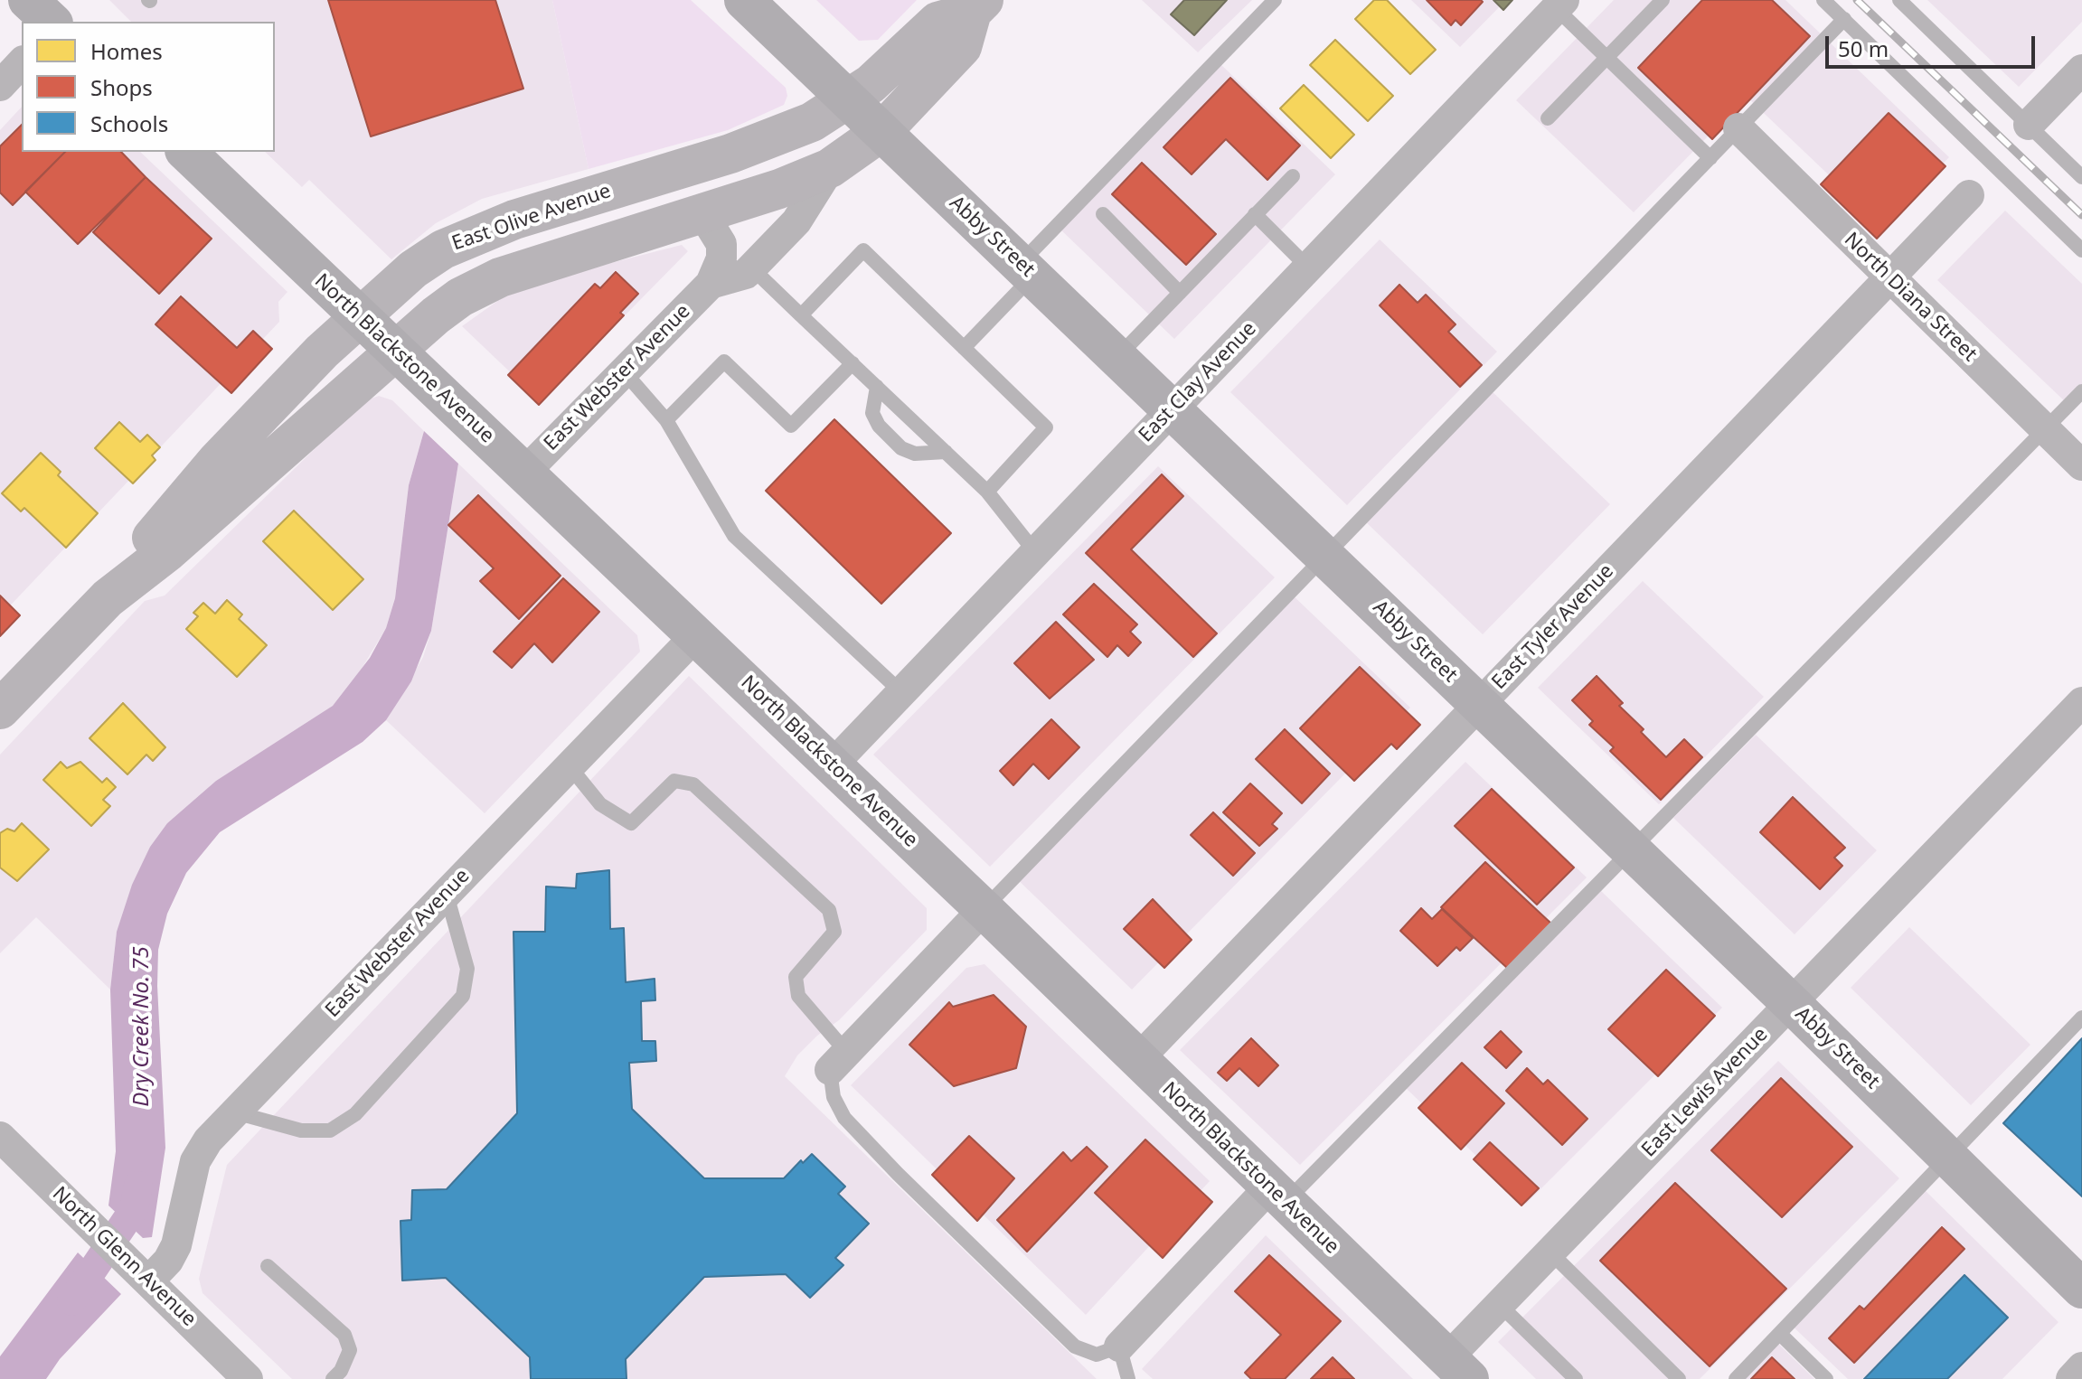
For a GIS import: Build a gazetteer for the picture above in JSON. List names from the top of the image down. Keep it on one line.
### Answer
{"streets":{"main road":["East Olive Avenue","Abby Street","North Blackstone Avenue"],"street":["North Diana Street","East Webster Avenue","East Clay Avenue","East Tyler Avenue","East Lewis Avenue","North Glenn Avenue"]},"crossings":[["East Olive Avenue","Abby Street"],["East Olive Avenue","North Blackstone Avenue"],["East Olive Avenue","East Webster Avenue"],["Abby Street","East Clay Avenue"],["Abby Street","East Tyler Avenue"],["Abby Street","East Lewis Avenue"],["North Diana Street","East Tyler Avenue"],["North Blackstone Avenue","East Webster Avenue"],["North Blackstone Avenue","East Clay Avenue"],["North Blackstone Avenue","East Tyler Avenue"],["North Blackstone Avenue","East Lewis Avenue"],["East Webster Avenue","North Glenn Avenue"]],"water":["Dry Creek No. 75"],"legend":["Homes","Shops","Schools"],"scale_bar":"50 m"}
